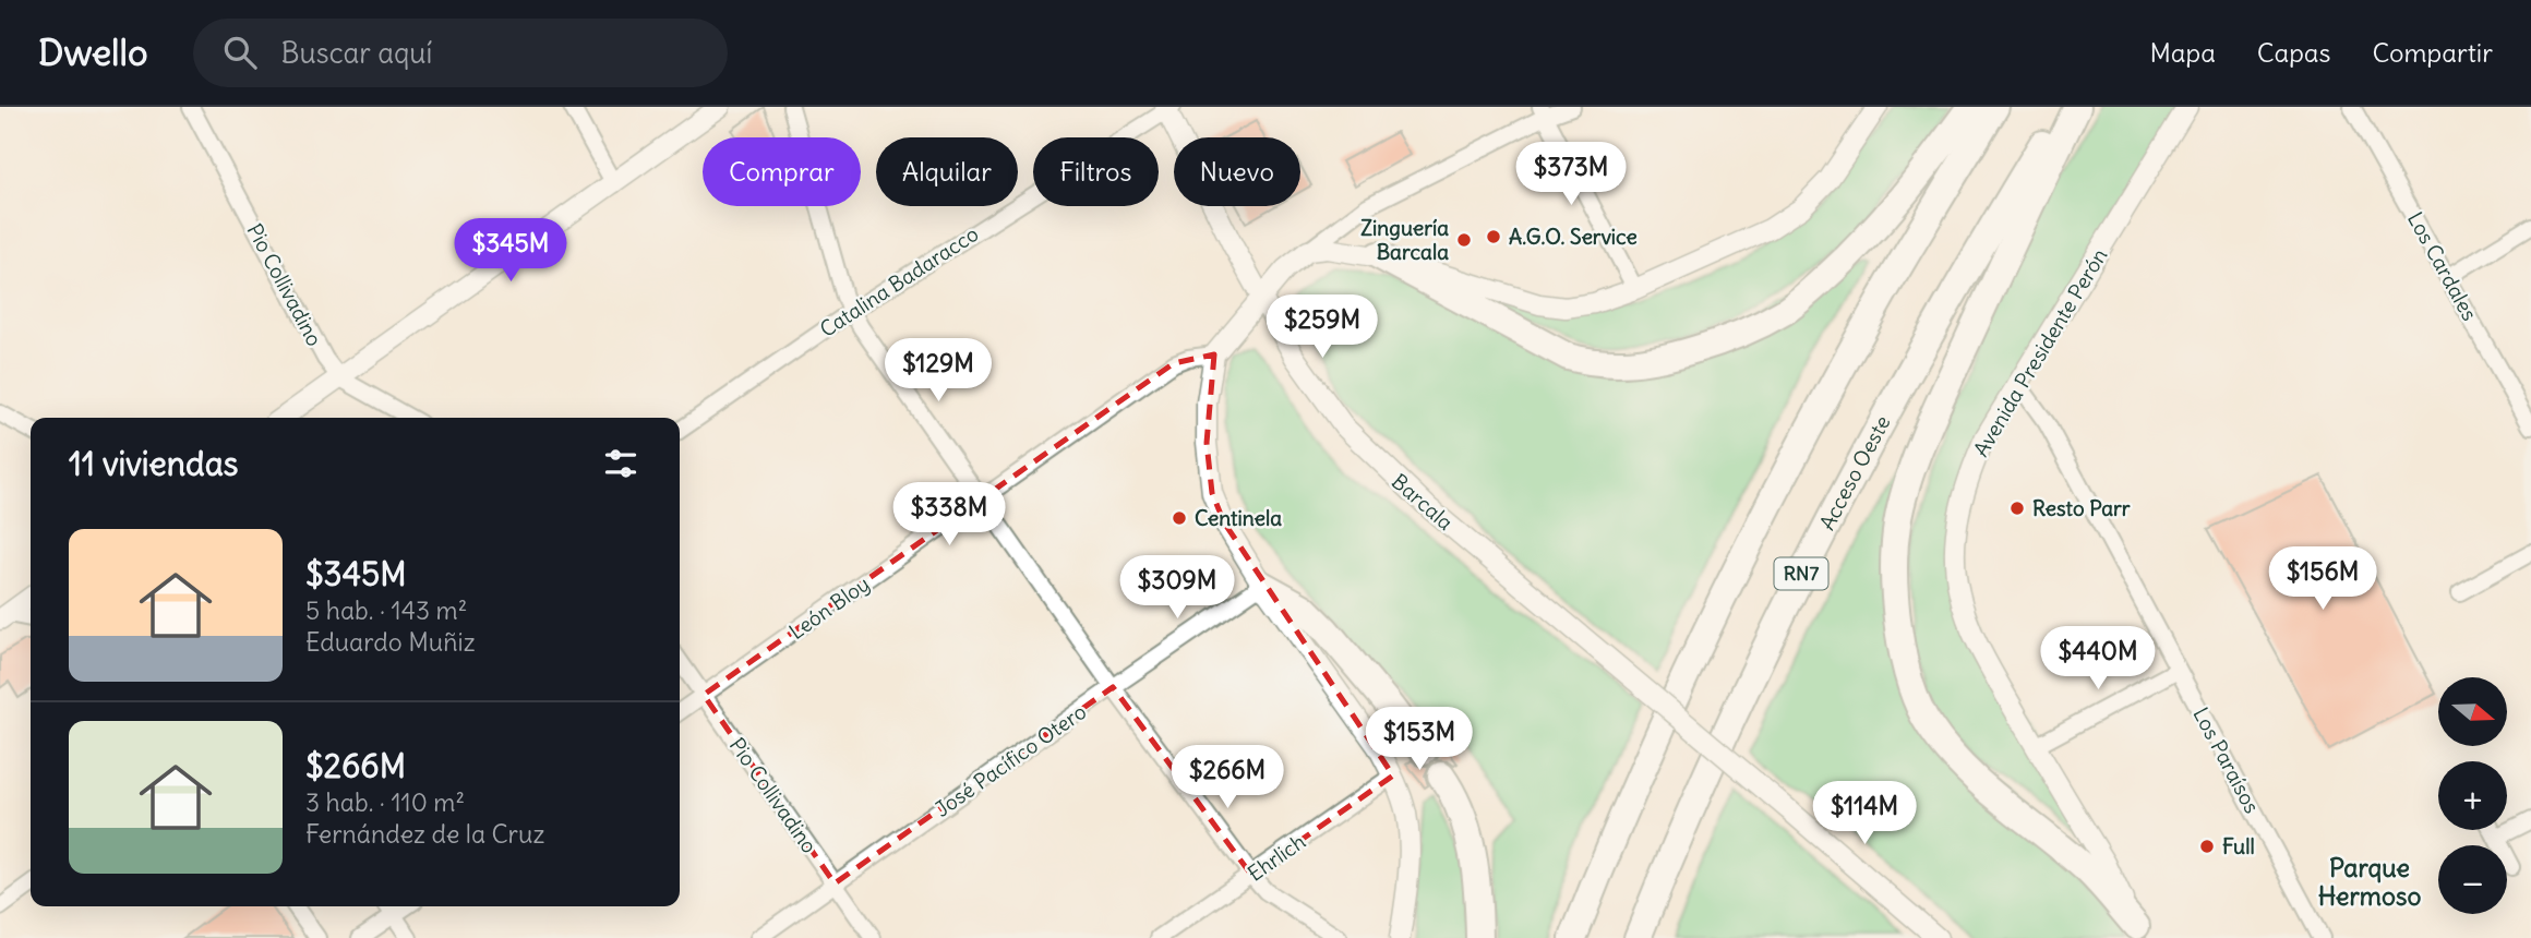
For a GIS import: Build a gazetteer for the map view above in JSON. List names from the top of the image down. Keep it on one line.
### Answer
{"streets":{"highway":["Acceso Oeste","RN7"],"street":["Los Cardales","Catalina Badaracco","Pio Collivadino","Avenida Presidente Perón","Barcala","León Bloy","José Pacífico Otero","Los Paraísos","Ehrlich"]},"crossings":[["Catalina Badaracco","Barcala"],["Pio Collivadino","León Bloy"],["Pio Collivadino","José Pacífico Otero"],["Avenida Presidente Perón","Los Paraísos"]],"districts":["Parque Hermoso"],"places":["A.G.O. Service","Zinguería Barcala","Resto Parr","Centinela","Full"],"north":"right","page":{"header":"Dwello","search":"Buscar aquí","nav":["Mapa","Capas","Compartir"],"chip":["Comprar","Alquilar","Filtros","Nuevo"],"price":["$373M","$345M","$259M","$129M","$338M","$156M","$309M","$440M","$153M","$266M","$114M"],"heading":"11 viviendas","list":[{"name":"$345M","note":"5 hab. · 143 m² · Eduardo Muñiz"},{"name":"$266M","note":"3 hab. · 110 m² · Fernández de la Cruz"}],"map_buttons":["+","−"]}}
